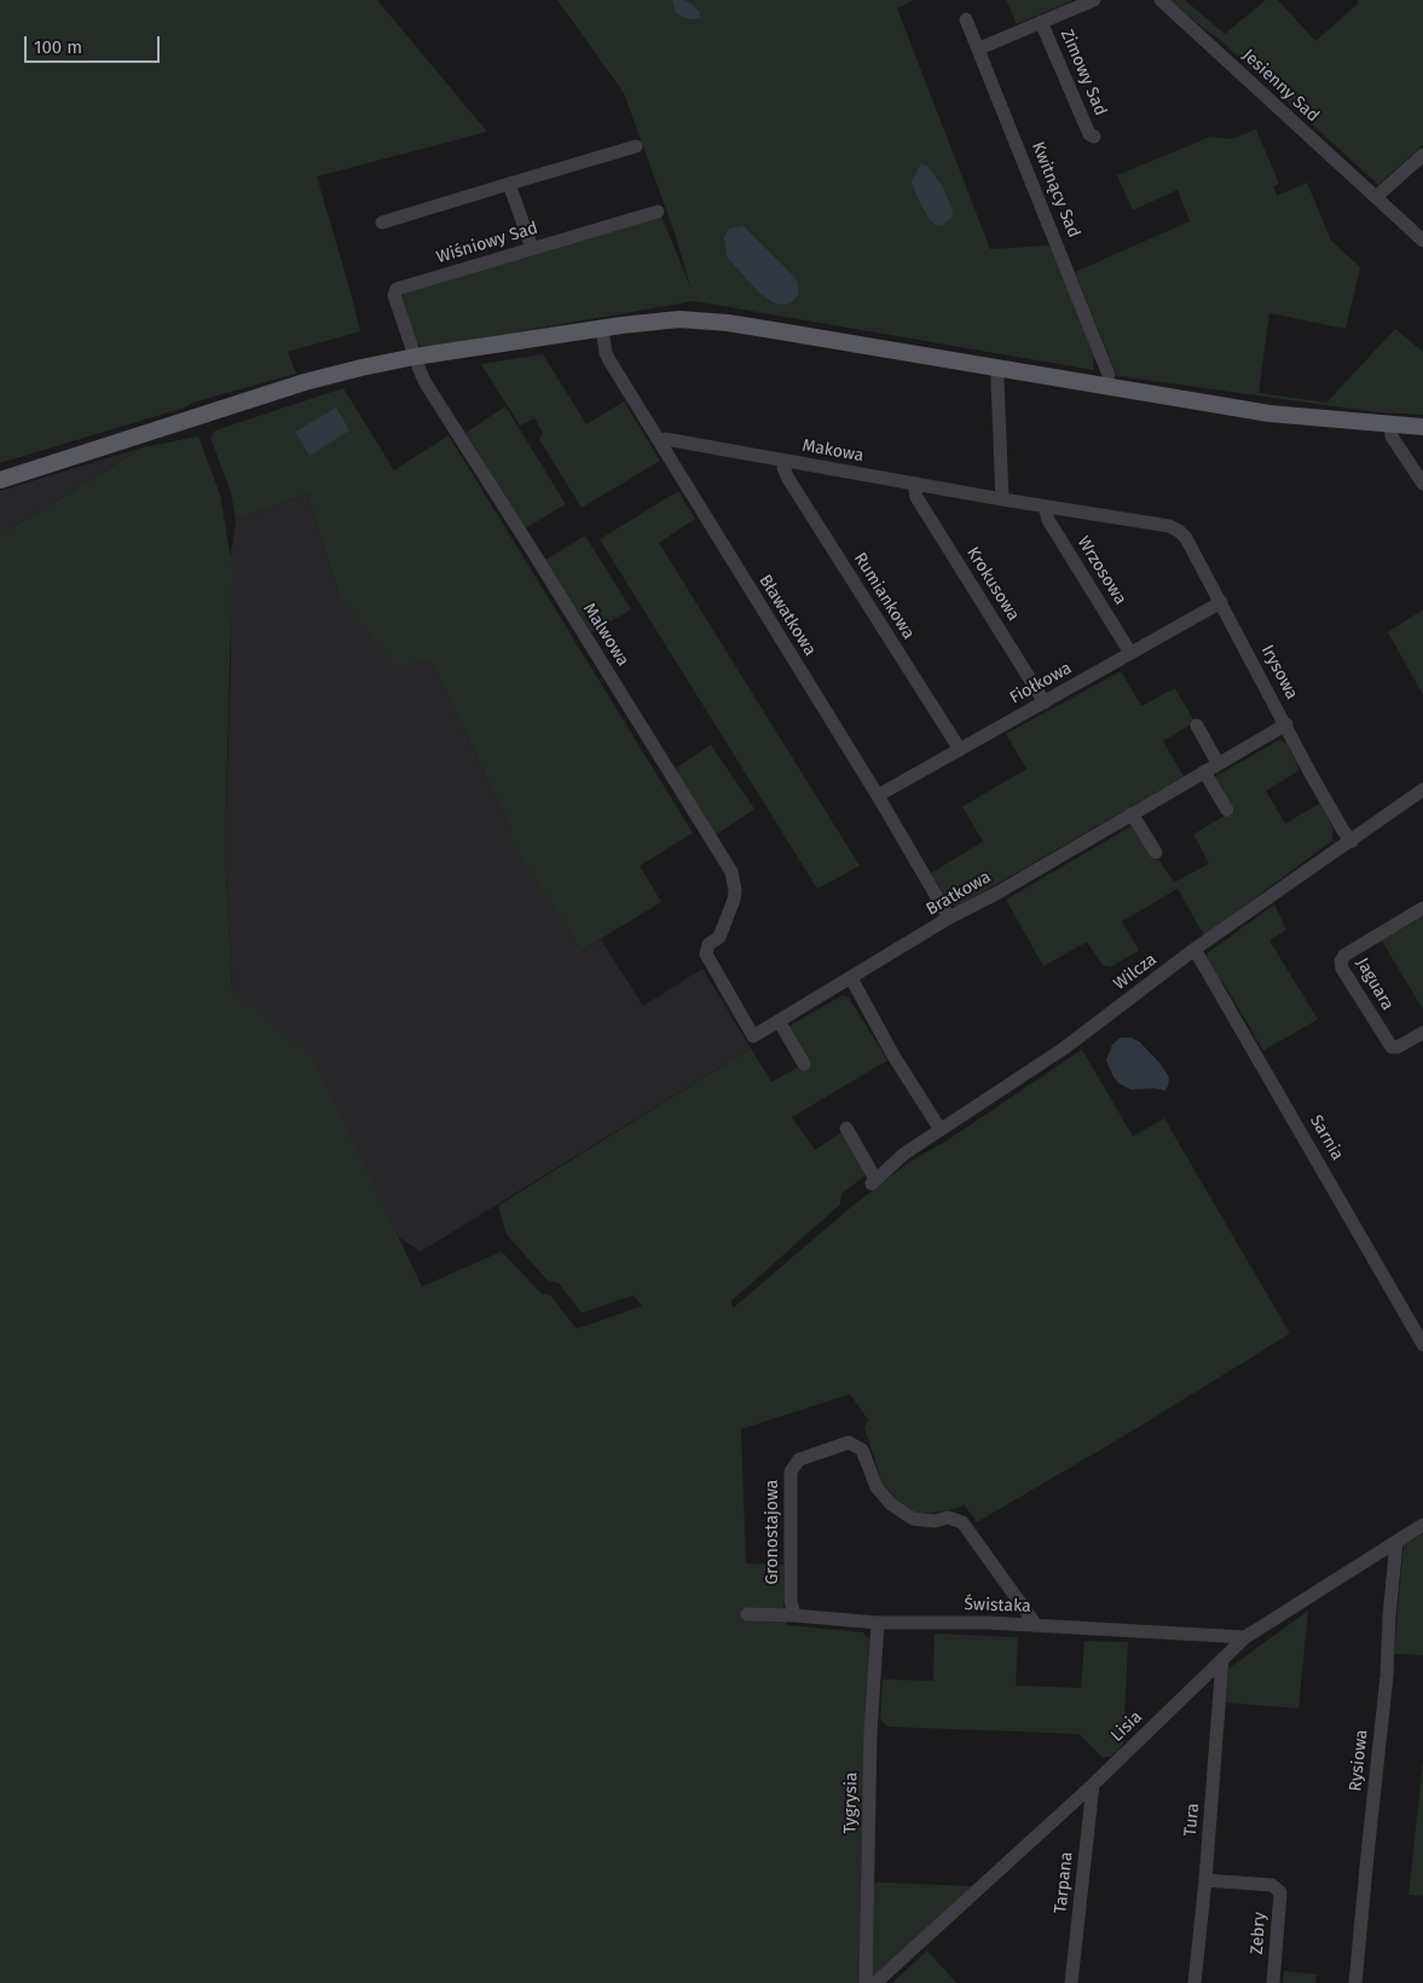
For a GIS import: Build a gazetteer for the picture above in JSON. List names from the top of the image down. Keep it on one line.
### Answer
{"streets":{"street":["Zimowy Sad","Jesienny Sad","Kwitnący Sad","Wiśniowy Sad","Makowa","Wrzosowa","Krokusowa","Rumiankowa","Bławatkowa","Malwowa","Irysowa","Fiołkowa","Bratkowa","Wilcza","Jaguara","Sarnia","Gronostajowa","Świstaka","Lisia","Rysiowa","Tygrysia","Tura","Tarpana","Zebry"]},"crossings":[["Zimowy Sad","Kwitnący Sad"],["Wiśniowy Sad","Malwowa"],["Makowa","Wrzosowa"],["Makowa","Krokusowa"],["Makowa","Rumiankowa"],["Makowa","Bławatkowa"],["Makowa","Irysowa"],["Wrzosowa","Fiołkowa"],["Krokusowa","Fiołkowa"],["Rumiankowa","Fiołkowa"],["Bławatkowa","Fiołkowa"],["Bławatkowa","Bratkowa"],["Malwowa","Bratkowa"],["Irysowa","Fiołkowa"],["Irysowa","Bratkowa"],["Irysowa","Wilcza"],["Wilcza","Sarnia"],["Gronostajowa","Świstaka"],["Świstaka","Lisia"],["Świstaka","Tygrysia"],["Lisia","Rysiowa"],["Lisia","Tygrysia"],["Lisia","Tura"],["Lisia","Tarpana"],["Tura","Zebry"]],"scale_bar":"100 m"}
